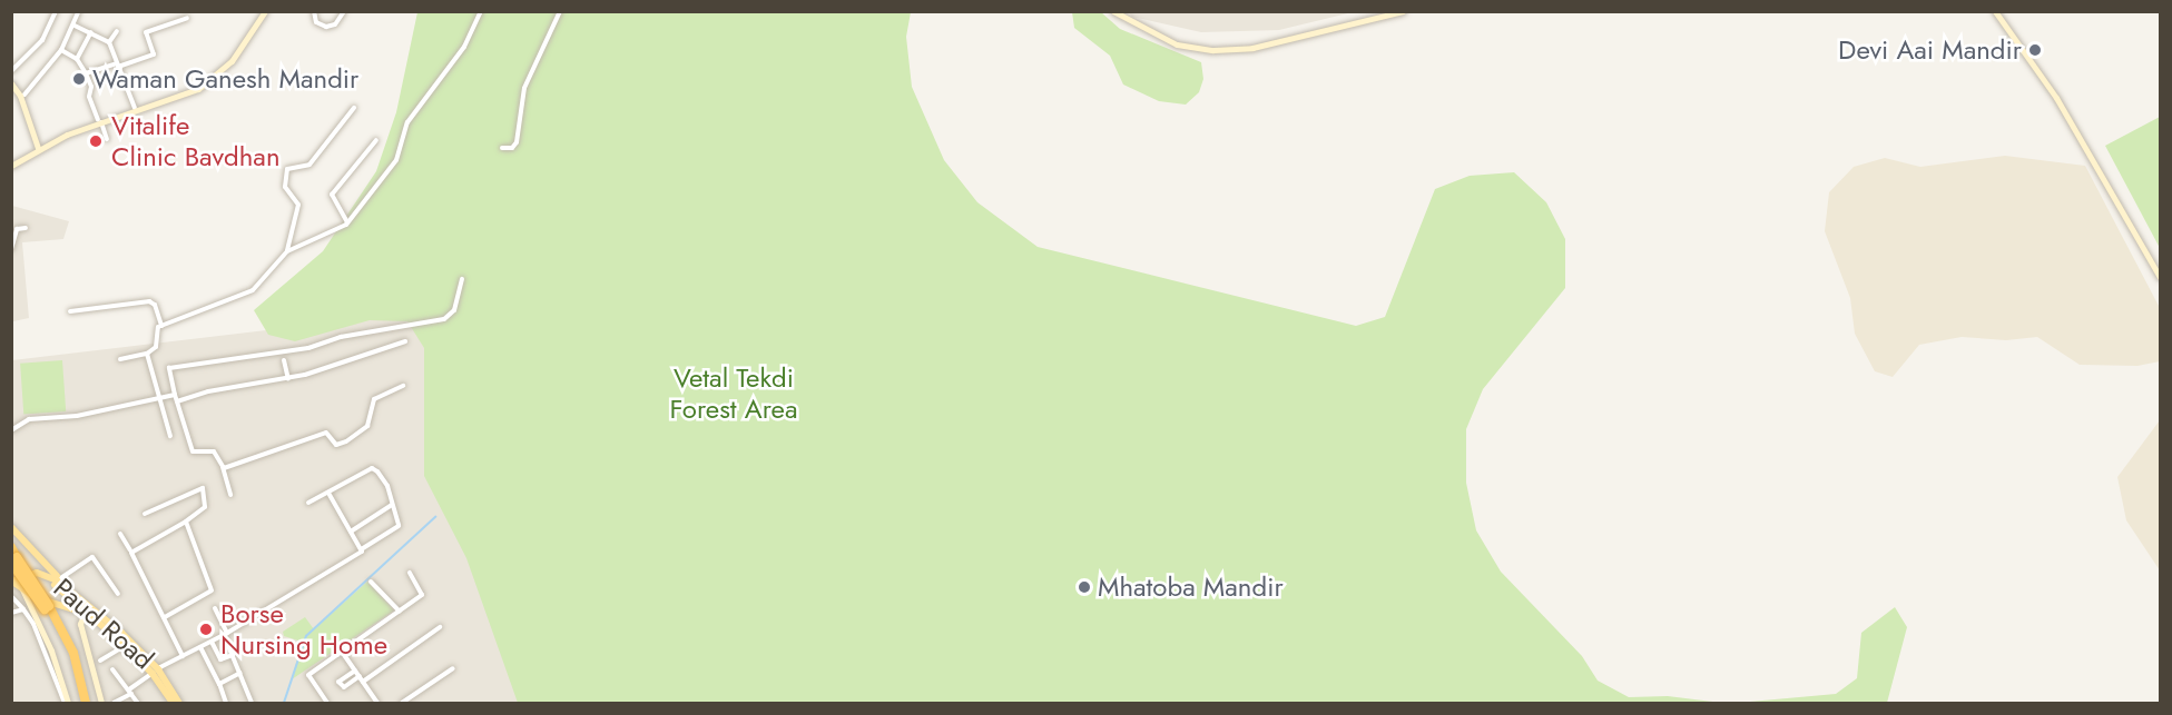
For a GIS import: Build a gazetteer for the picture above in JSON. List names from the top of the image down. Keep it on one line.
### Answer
{"streets":{"main road":["Paud Road"]},"parks":["Vetal Tekdi Forest Area"],"places":["Devi Aai Mandir","Waman Ganesh Mandir","Vitalife Clinic Bavdhan","Mhatoba Mandir","Borse Nursing Home"]}
